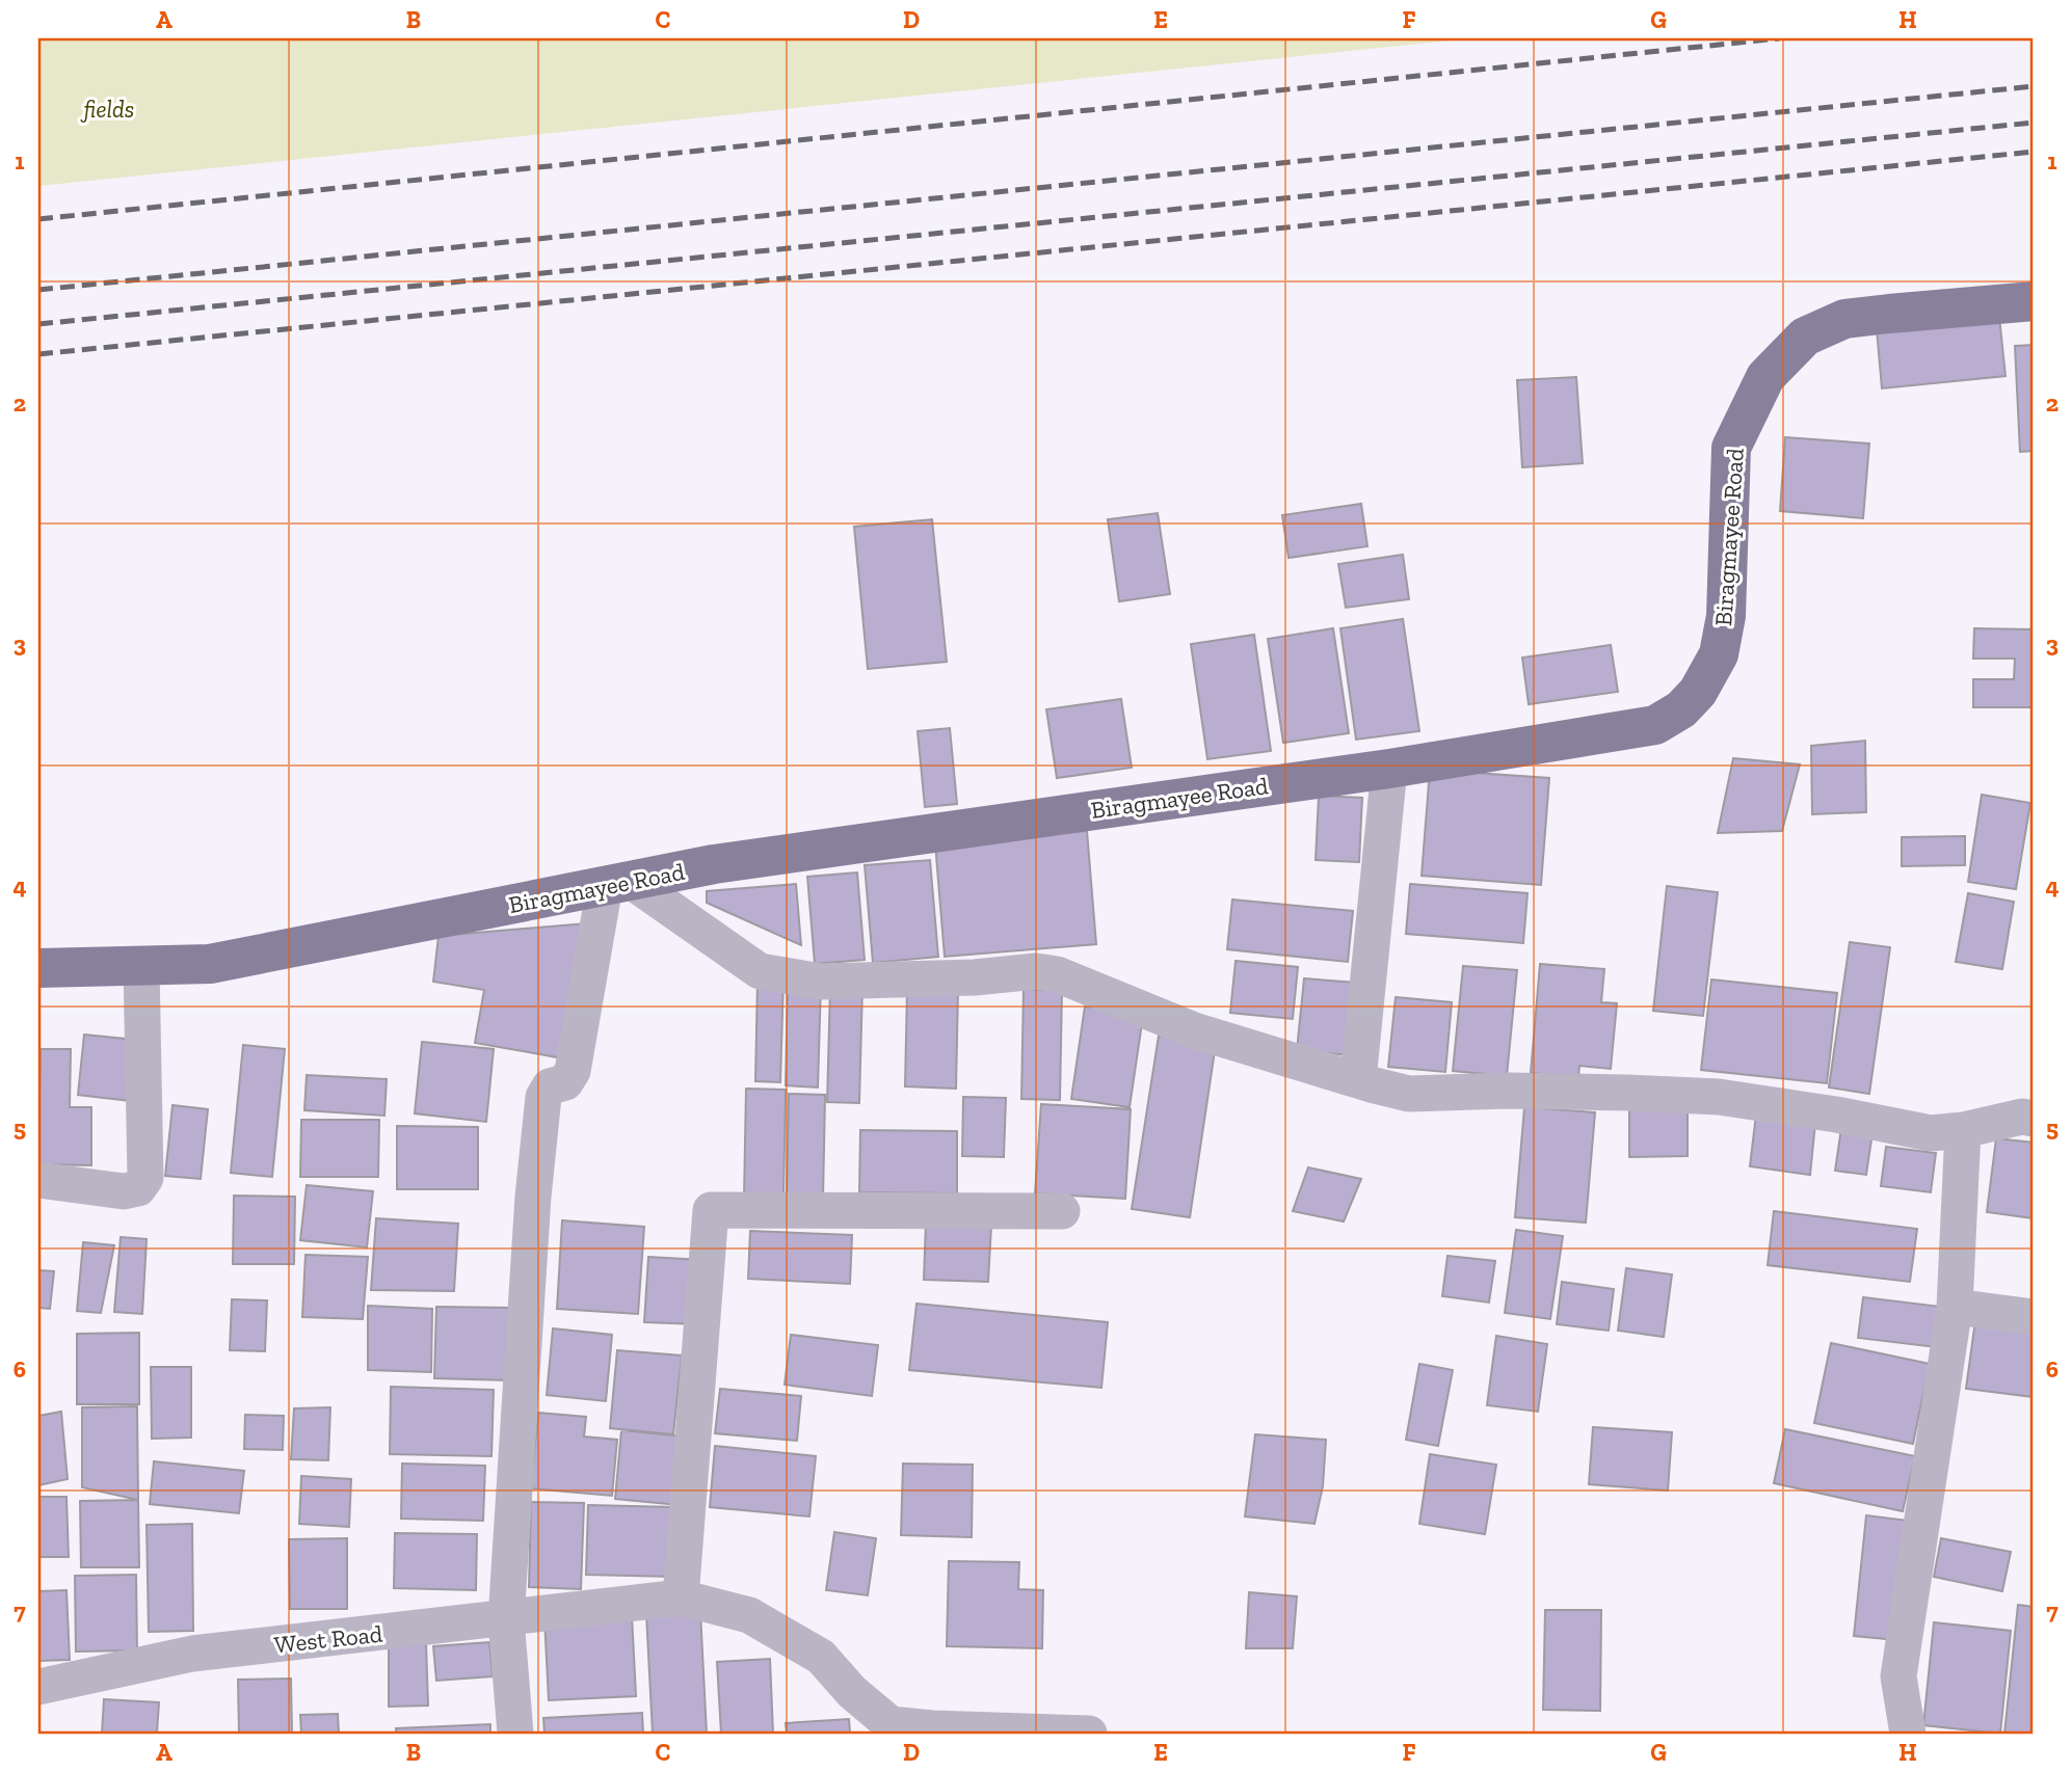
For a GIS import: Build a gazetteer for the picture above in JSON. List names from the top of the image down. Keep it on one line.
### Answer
{"streets":{"main road":["Biragmayee Road"],"street":["West Road"]},"parks":["fields"],"grid":{"columns":["A","B","C","D","E","F","G","H"],"rows":["1","2","3","4","5","6","7"]}}
